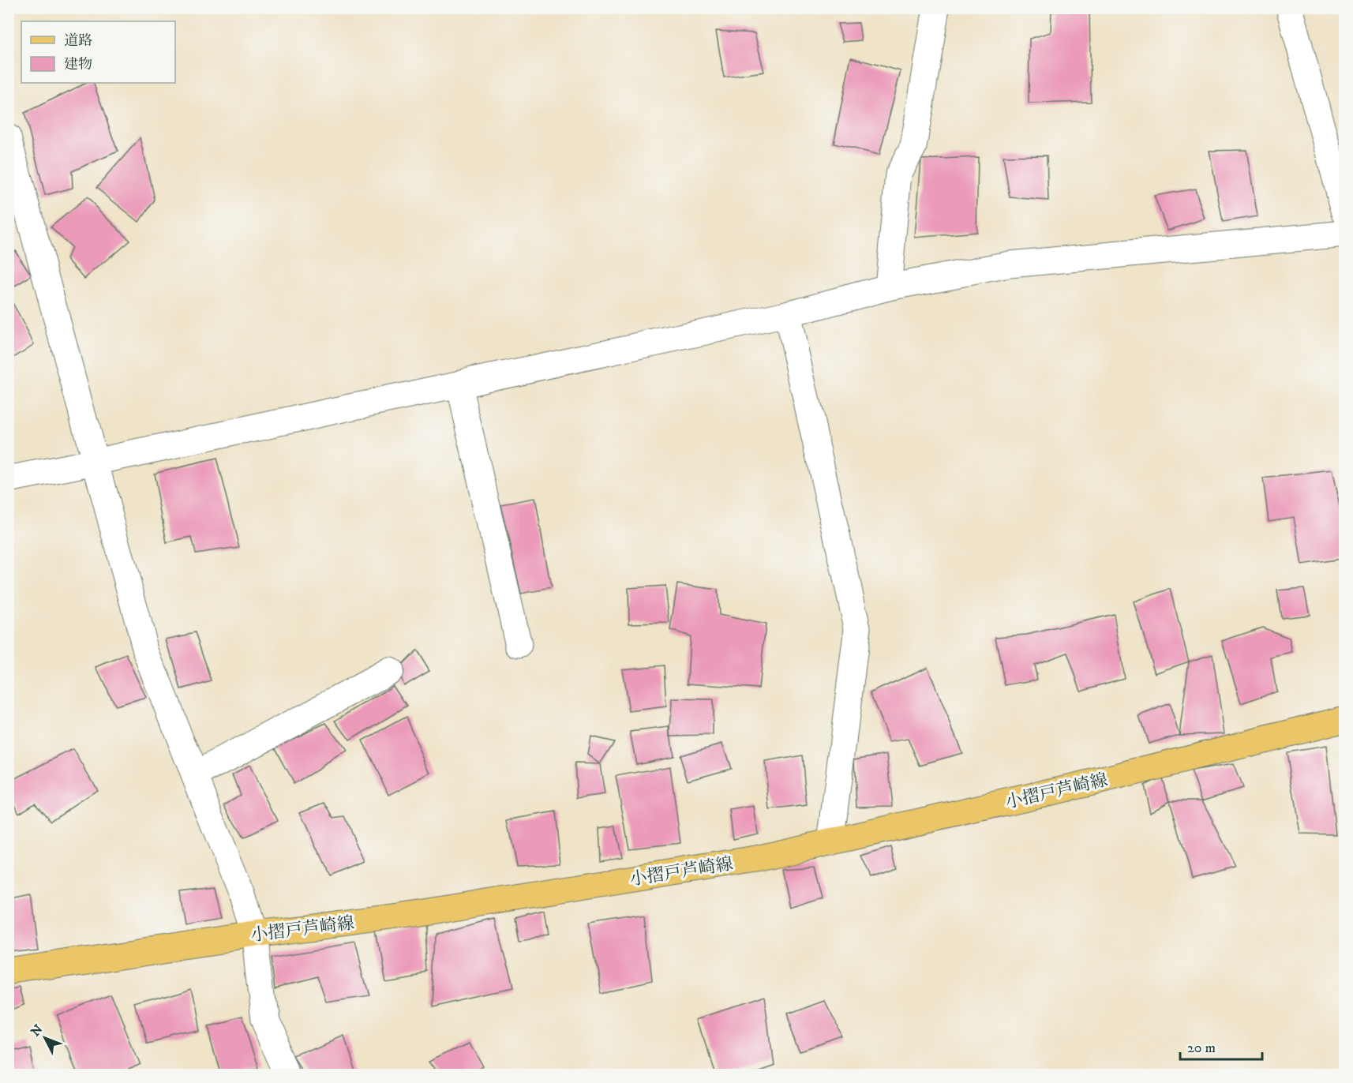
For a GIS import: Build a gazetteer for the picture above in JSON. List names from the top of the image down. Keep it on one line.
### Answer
{"streets":{"main road":["小摺戸芦崎線"]},"legend":["道路","建物"],"scale_bar":"20 m","north":"top left"}
